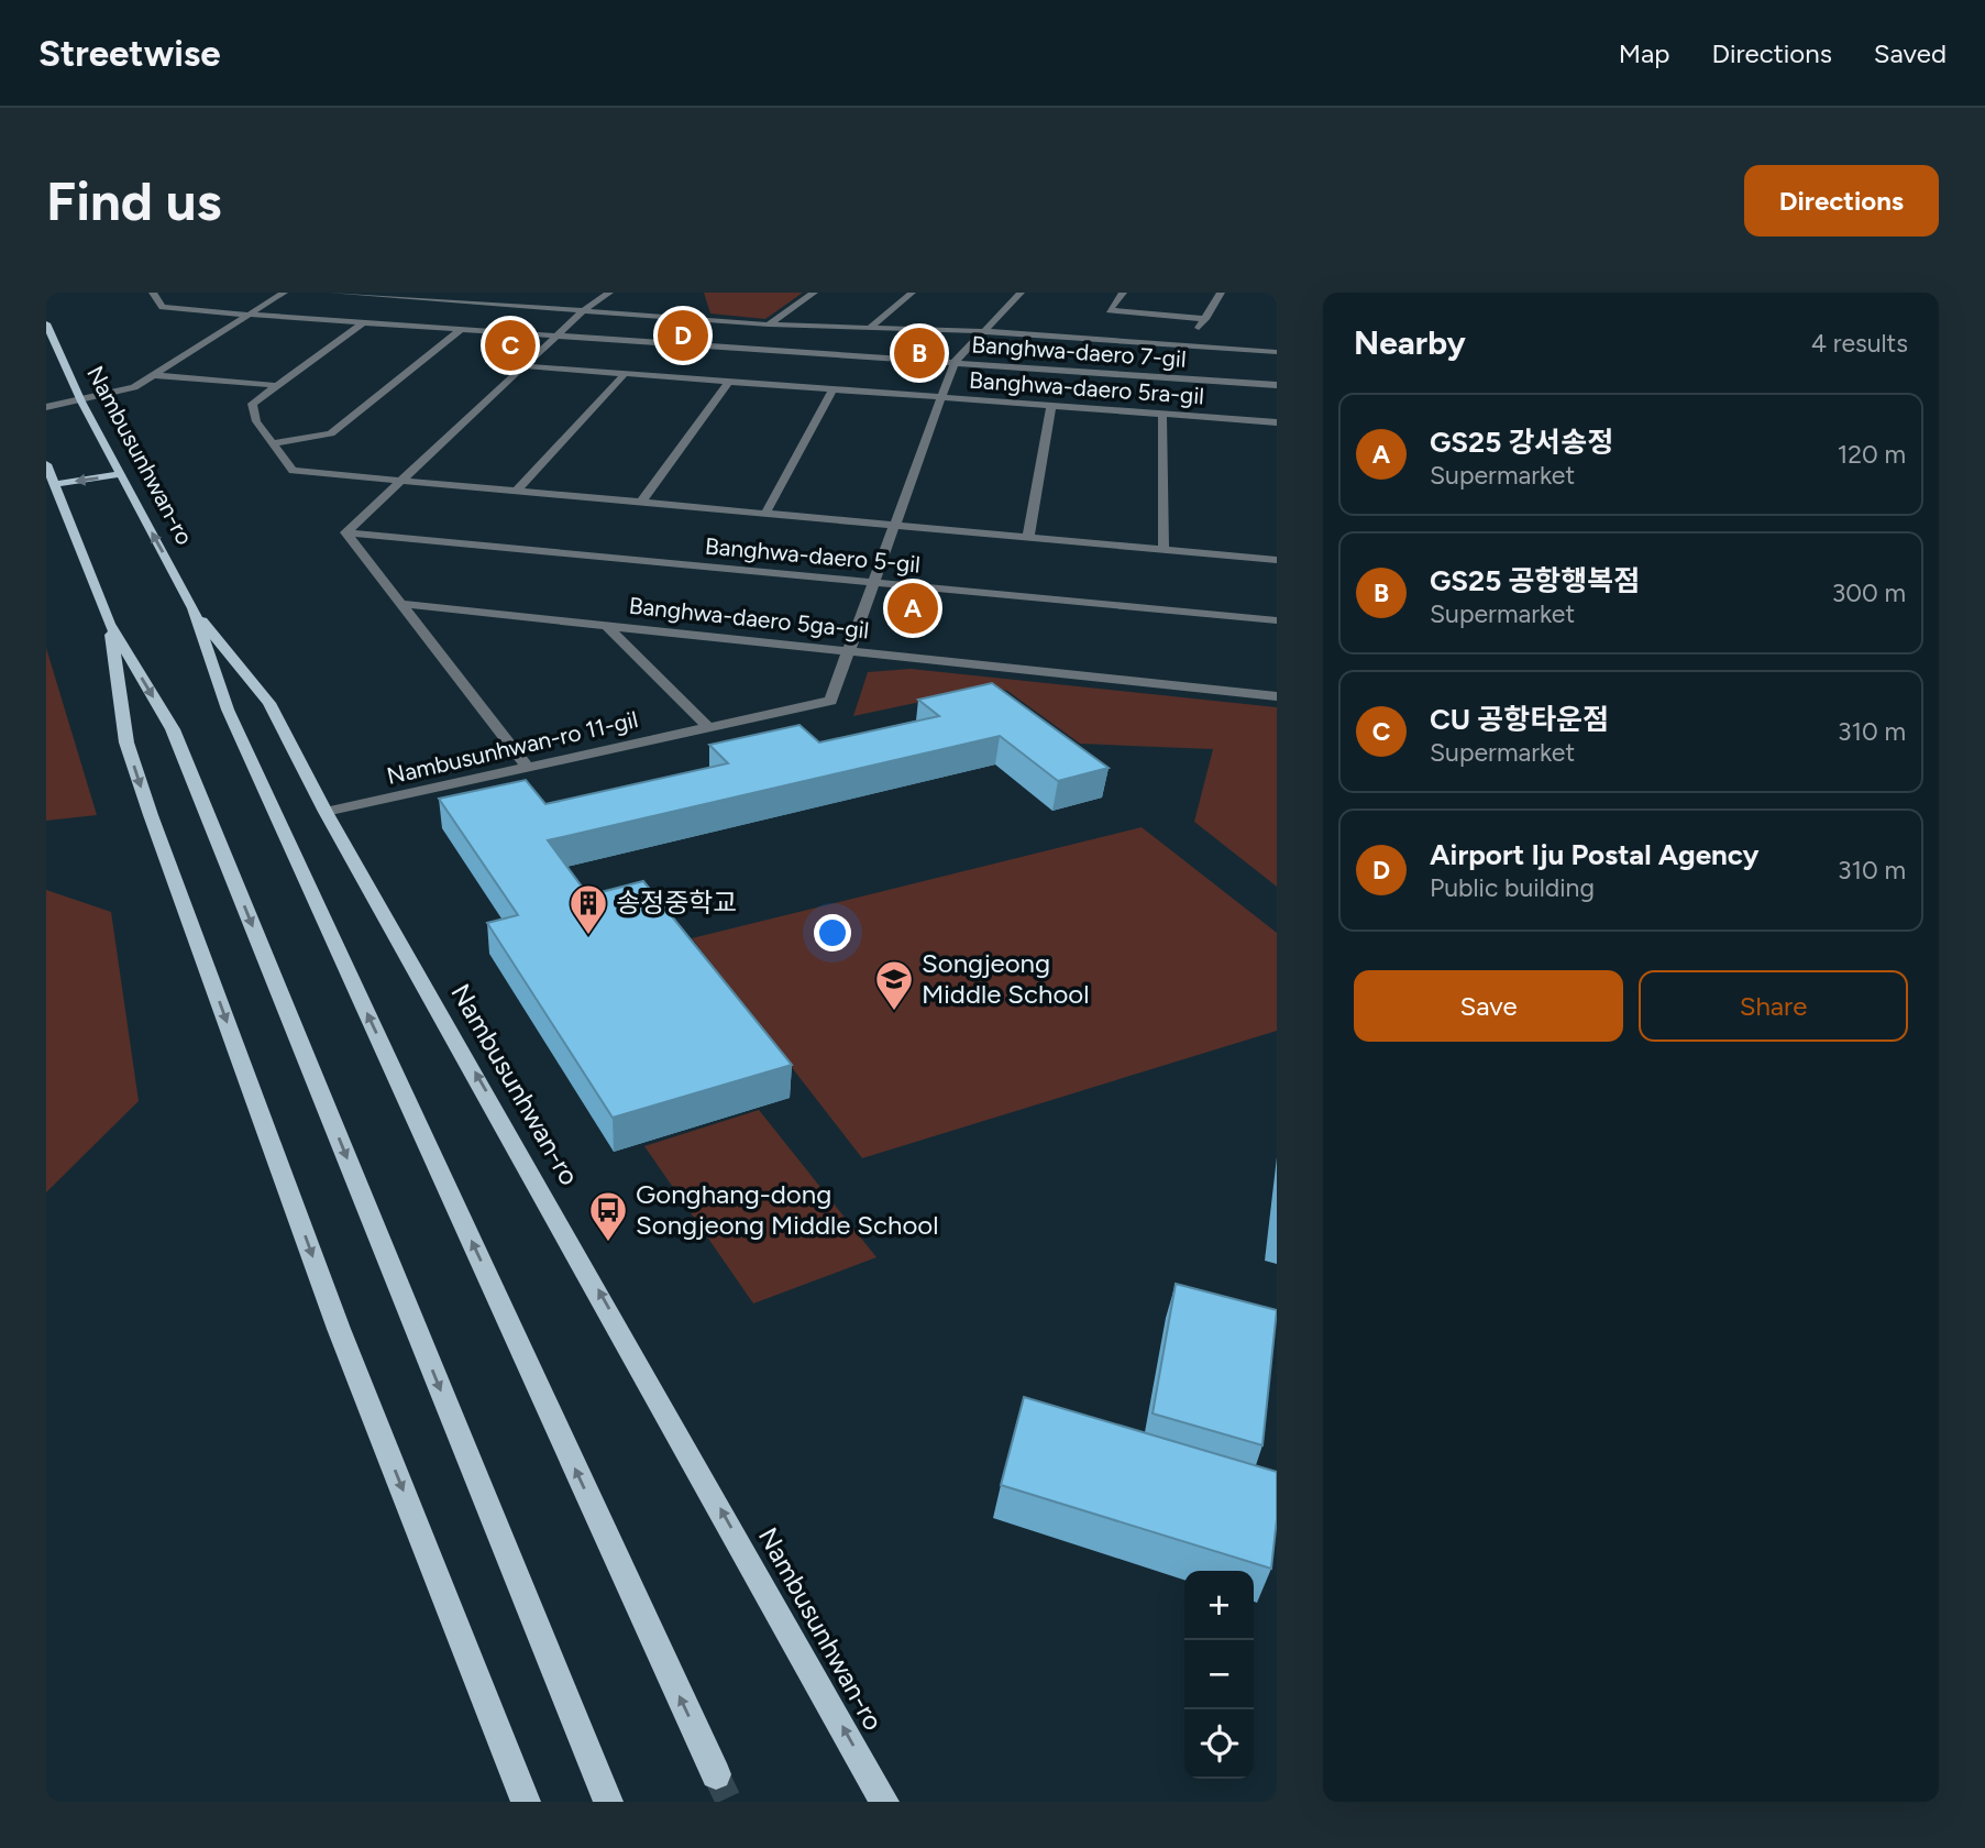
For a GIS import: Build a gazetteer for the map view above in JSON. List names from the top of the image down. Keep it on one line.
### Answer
{"streets":{"main road":["Nambusunhwan-ro"],"street":["Banghwa-daero 7-gil","Banghwa-daero 5ra-gil","Banghwa-daero 5-gil","Banghwa-daero 5ga-gil","Nambusunhwan-ro 11-gil"]},"crossings":[["Banghwa-daero 7-gil","Nambusunhwan-ro 11-gil"],["Banghwa-daero 5ra-gil","Nambusunhwan-ro 11-gil"],["Nambusunhwan-ro","Nambusunhwan-ro 11-gil"],["Banghwa-daero 5-gil","Nambusunhwan-ro 11-gil"],["Banghwa-daero 5ga-gil","Nambusunhwan-ro 11-gil"]],"places":{"building":["송정중학교"],"school or university":["Songjeong Middle School"],"bus stop":["Gonghang-dong Songjeong Middle School"]},"page":{"header":"Streetwise","nav":["Map","Directions","Saved"],"buttons":["Directions",["Save","Share"]],"title":"Find us","heading":["Nearby","4 results"],"pins":["D","C","B","A"],"list":[{"mark":"A","name":"GS25 강서송정","note":"Supermarket","value":"120 m"},{"mark":"B","name":"GS25 공항행복점","note":"Supermarket","value":"300 m"},{"mark":"C","name":"CU 공항타운점","note":"Supermarket","value":"310 m"},{"mark":"D","name":"Airport Iju Postal Agency","note":"Public building","value":"310 m"}],"map_buttons":["+","−"]}}
